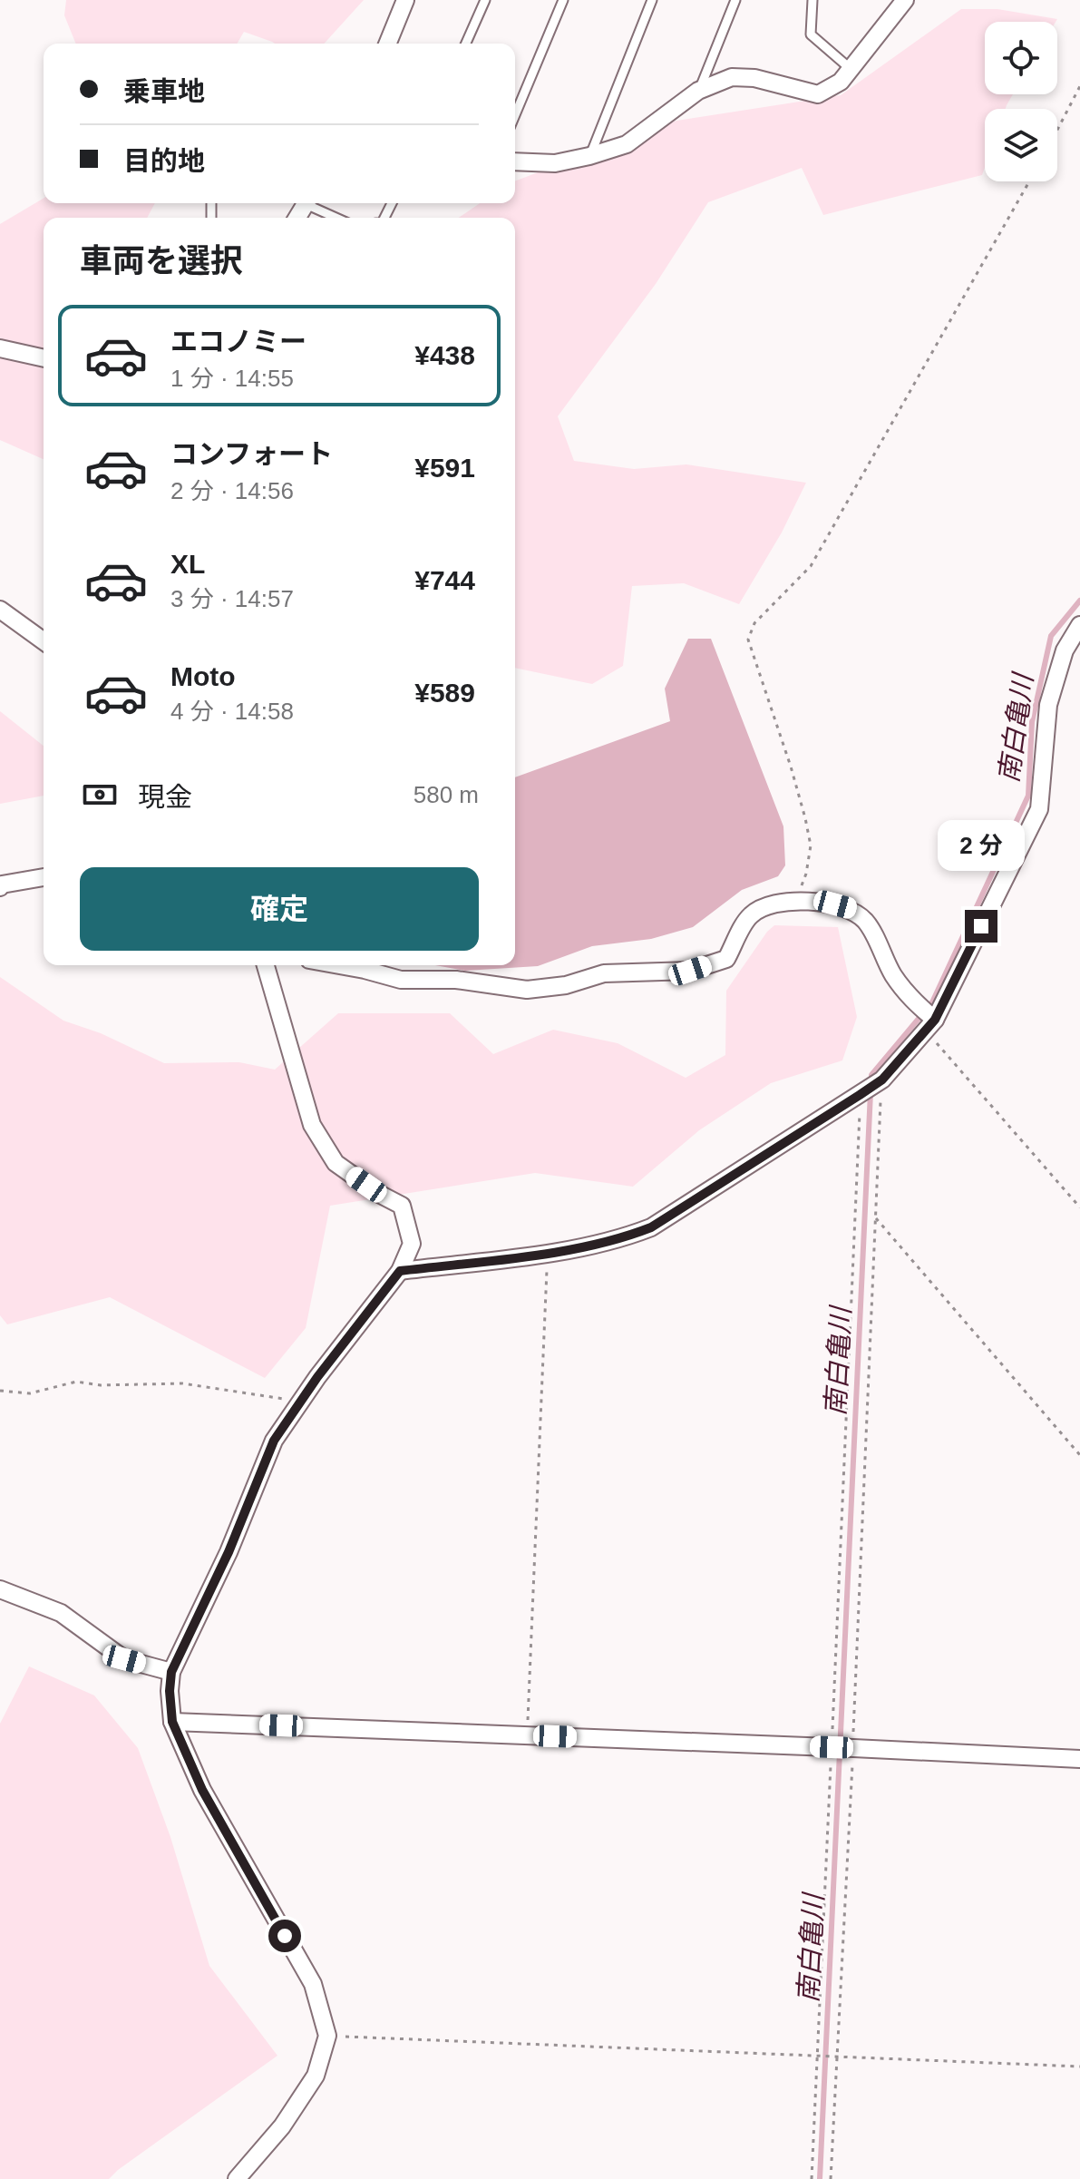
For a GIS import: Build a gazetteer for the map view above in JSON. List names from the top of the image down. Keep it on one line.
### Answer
{"water":["南白亀川"],"page":{"banner":["乗車地","目的地"],"heading":"車両を選択","list":[{"name":"エコノミー","note":"1 分 · 14:55","value":"¥438"},{"name":"コンフォート","note":"2 分 · 14:56","value":"¥591"},{"name":"XL","note":"3 分 · 14:57","value":"¥744"},{"name":"Moto","note":"4 分 · 14:58","value":"¥589"}],"pay":["現金","580 m"],"bubble":"2 分","buttons":"確定"}}
